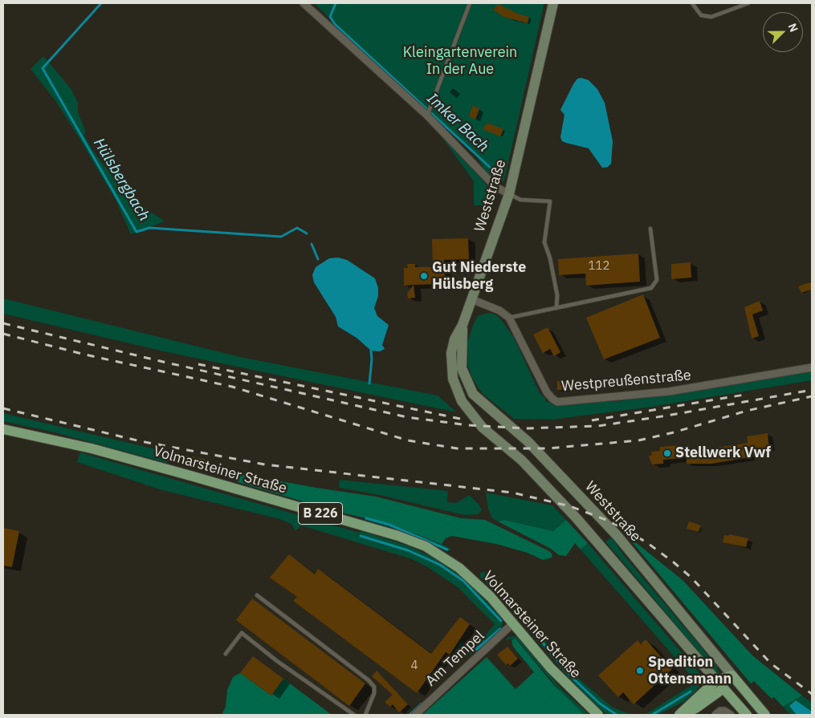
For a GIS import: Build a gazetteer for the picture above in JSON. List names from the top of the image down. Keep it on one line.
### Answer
{"streets":{"main road":["Weststraße","Volmarsteiner Straße","B 226"],"street":["Westpreußenstraße","Am Tempel"]},"crossings":[["Volmarsteiner Straße","Am Tempel"]],"water":["Imker Bach","Hülsbergbach"],"parks":["Kleingartenverein In der Aue"],"places":["Gut Niederste Hülsberg","Stellwerk Vwf","Spedition Ottensmann"],"house_numbers":["112","4"],"north":"top right"}
